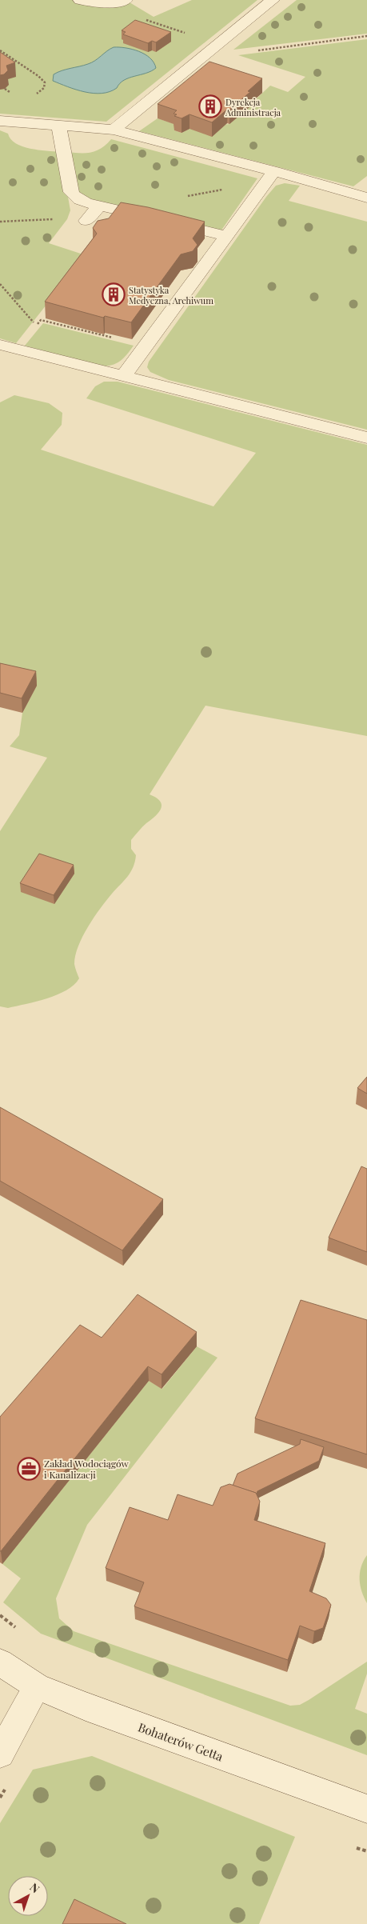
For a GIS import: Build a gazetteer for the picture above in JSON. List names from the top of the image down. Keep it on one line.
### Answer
{"streets":{"street":["Bohaterów Getta"]},"places":{"building":["Dyrekcja Administracja","Statystyka Medyczna, Archiwum"],"office":["Zakład Wodociągów i Kanalizacji"]},"north":"top right"}
